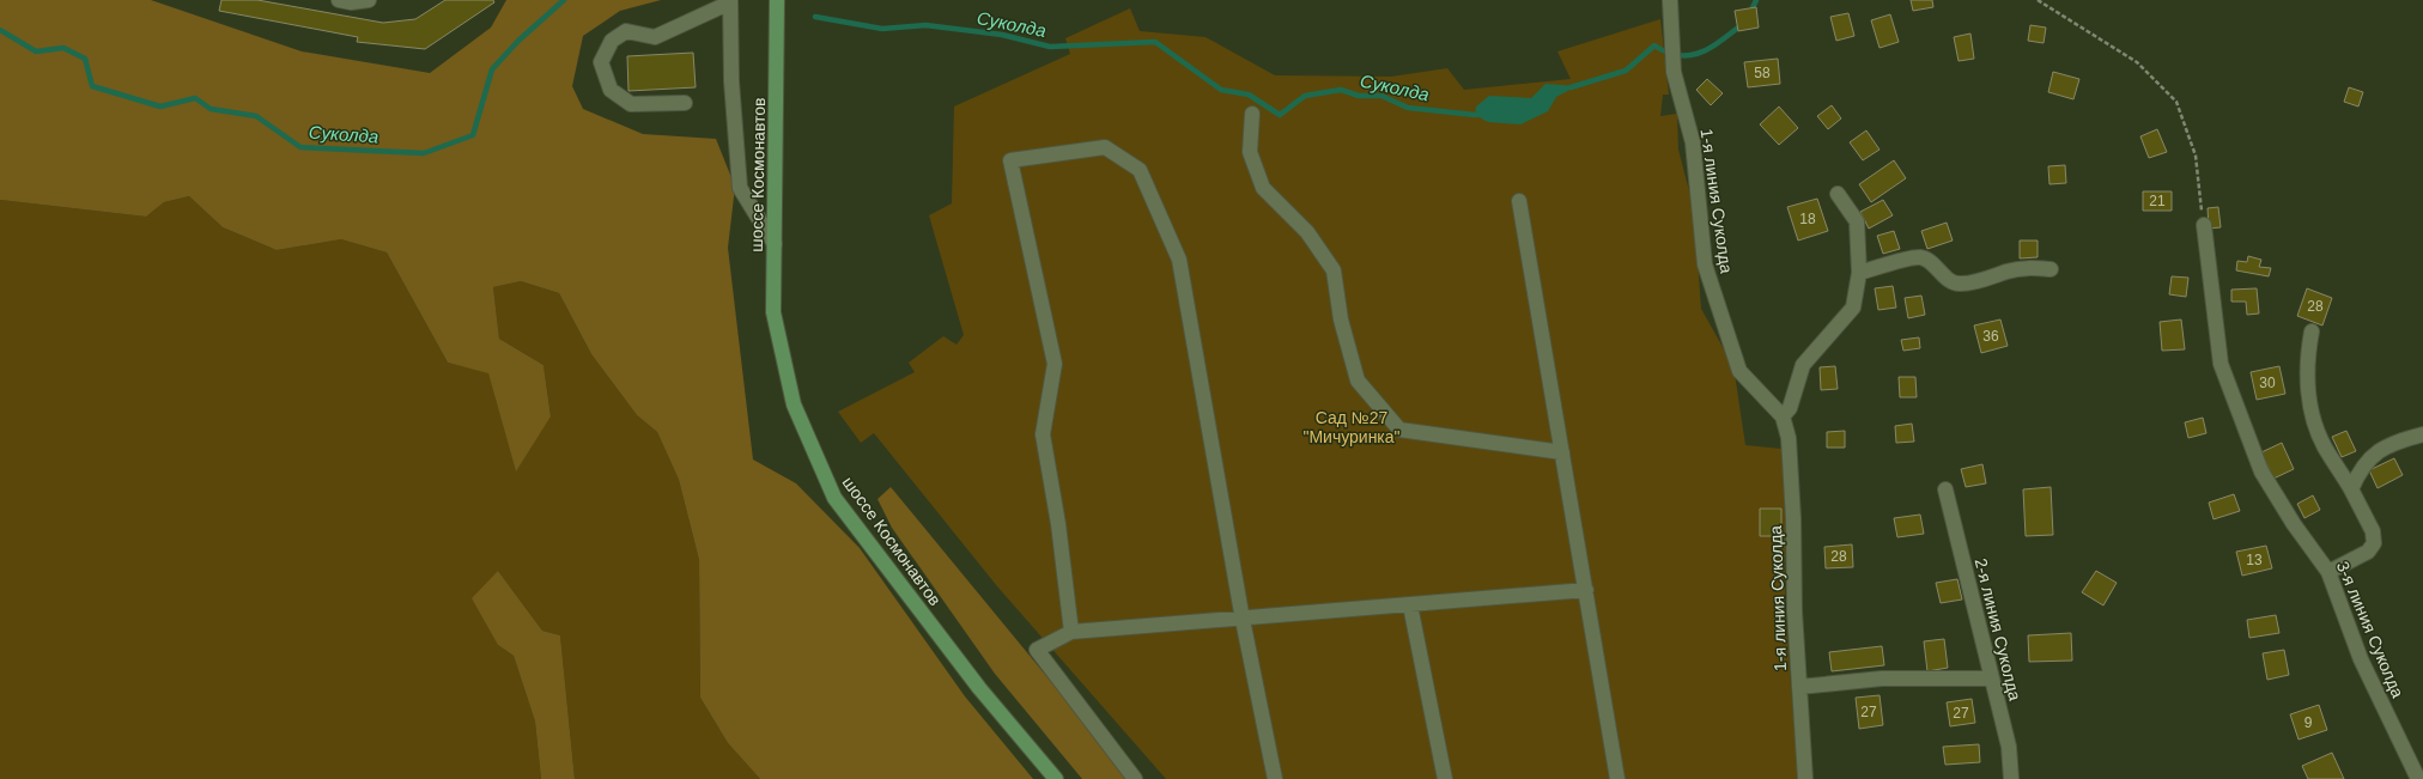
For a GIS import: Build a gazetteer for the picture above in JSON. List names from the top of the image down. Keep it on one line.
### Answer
{"streets":{"main road":["шоссе Космонавтов"],"street":["1-я линия Суколда","2-я линия Суколда","3-я линия Суколда"]},"water":["Суколда"],"parks":["Сад №27 \"Мичуринка\""],"house_numbers":["58","21","18","28","36","30","28","13","27","27","9"]}
